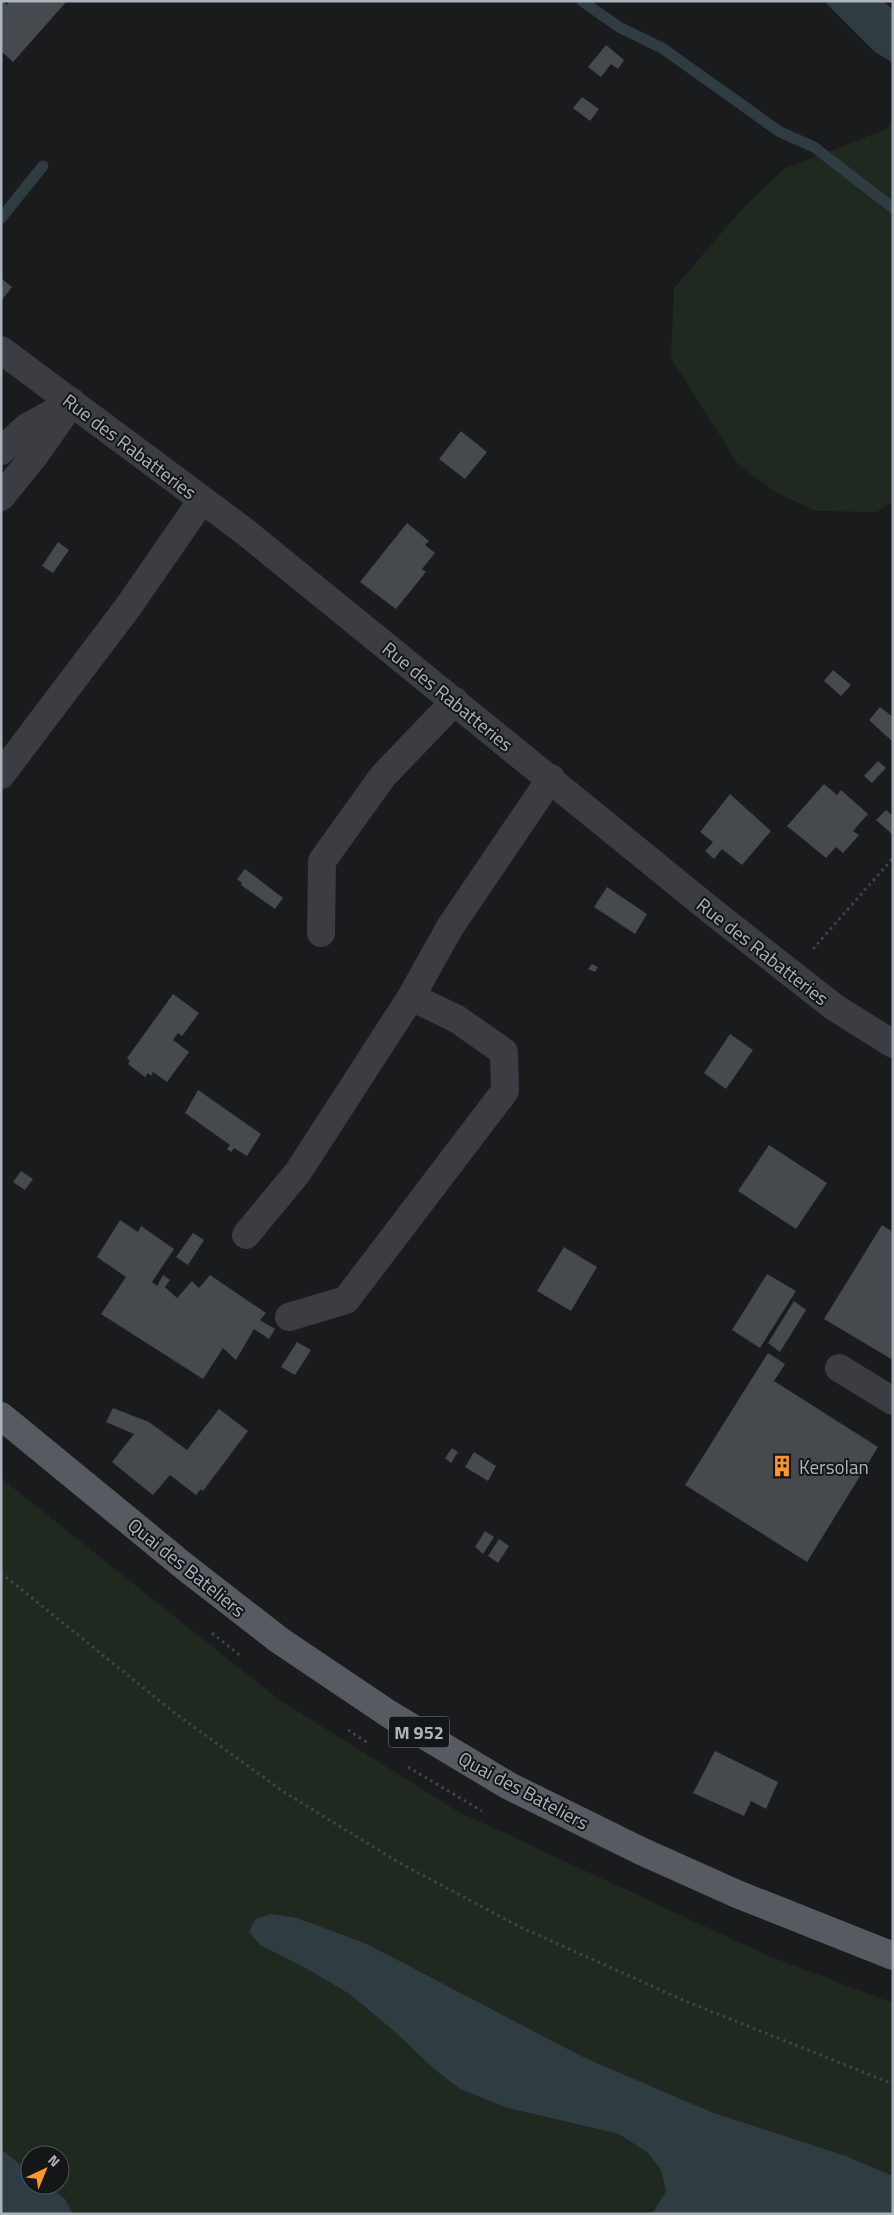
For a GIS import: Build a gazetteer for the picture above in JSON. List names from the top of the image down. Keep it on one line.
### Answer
{"streets":{"main road":["Quai des Bateliers","M 952"],"street":["Rue des Rabatteries"]},"places":{"building":["Kersolan"]},"north":"top right"}
